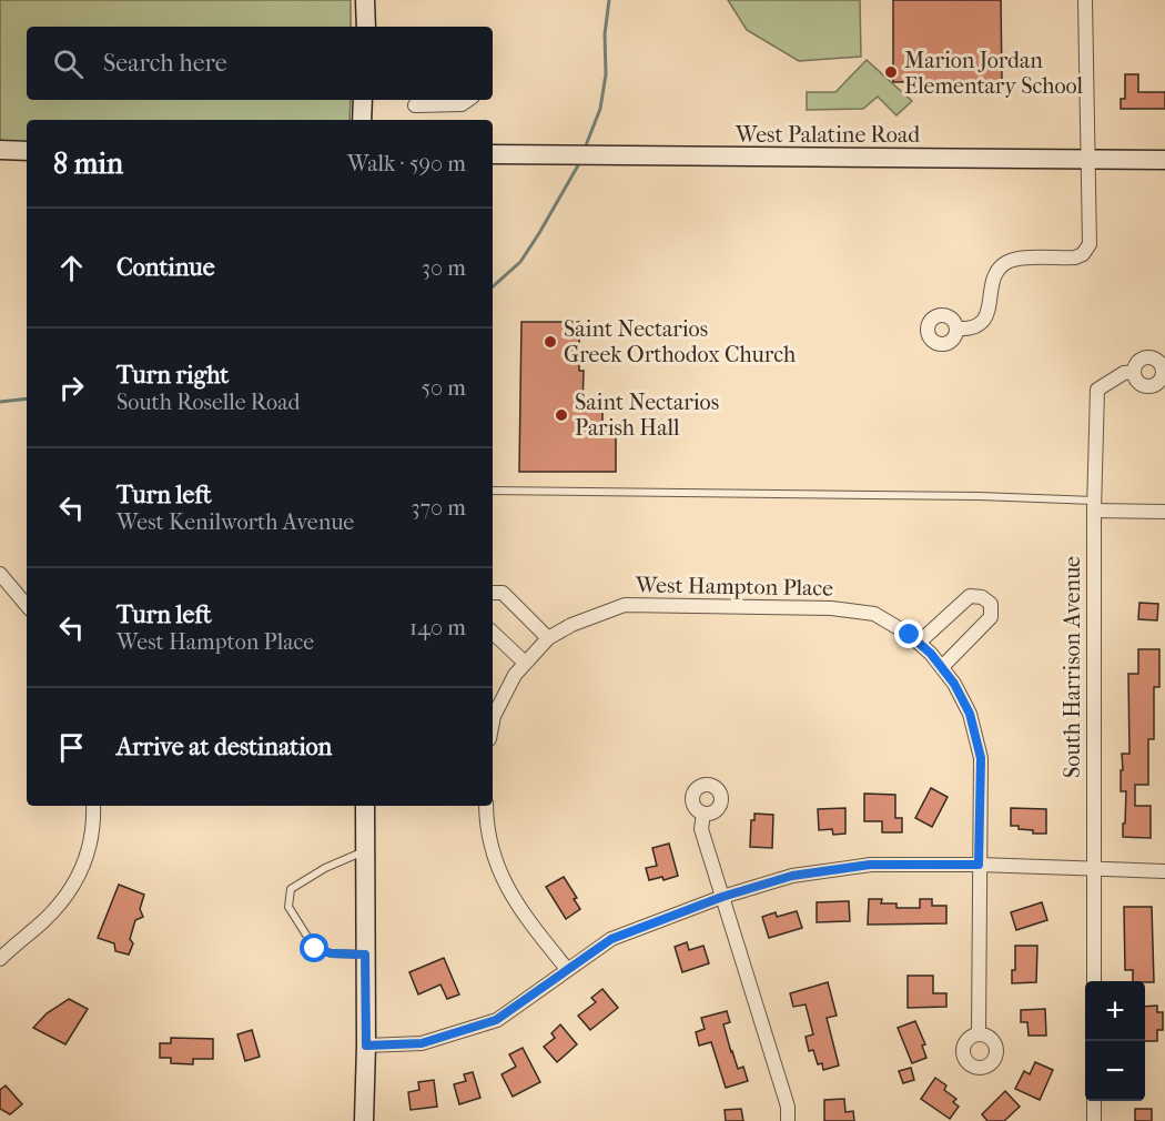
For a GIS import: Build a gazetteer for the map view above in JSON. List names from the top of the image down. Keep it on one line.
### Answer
{"streets":{"main road":["West Palatine Road"],"street":["West Hampton Place","South Harrison Avenue"]},"places":["Marion Jordan Elementary School","Saint Nectarios Greek Orthodox Church","Saint Nectarios Parish Hall"],"page":{"search":"Search here","heading":["8 min","Walk · 590 m"],"list":[["Continue","30 m"],["Turn right","South Roselle Road","50 m"],["Turn left","West Kenilworth Avenue","370 m"],["Turn left","West Hampton Place","140 m"],"Arrive at destination"],"map_buttons":["+","−"]}}
